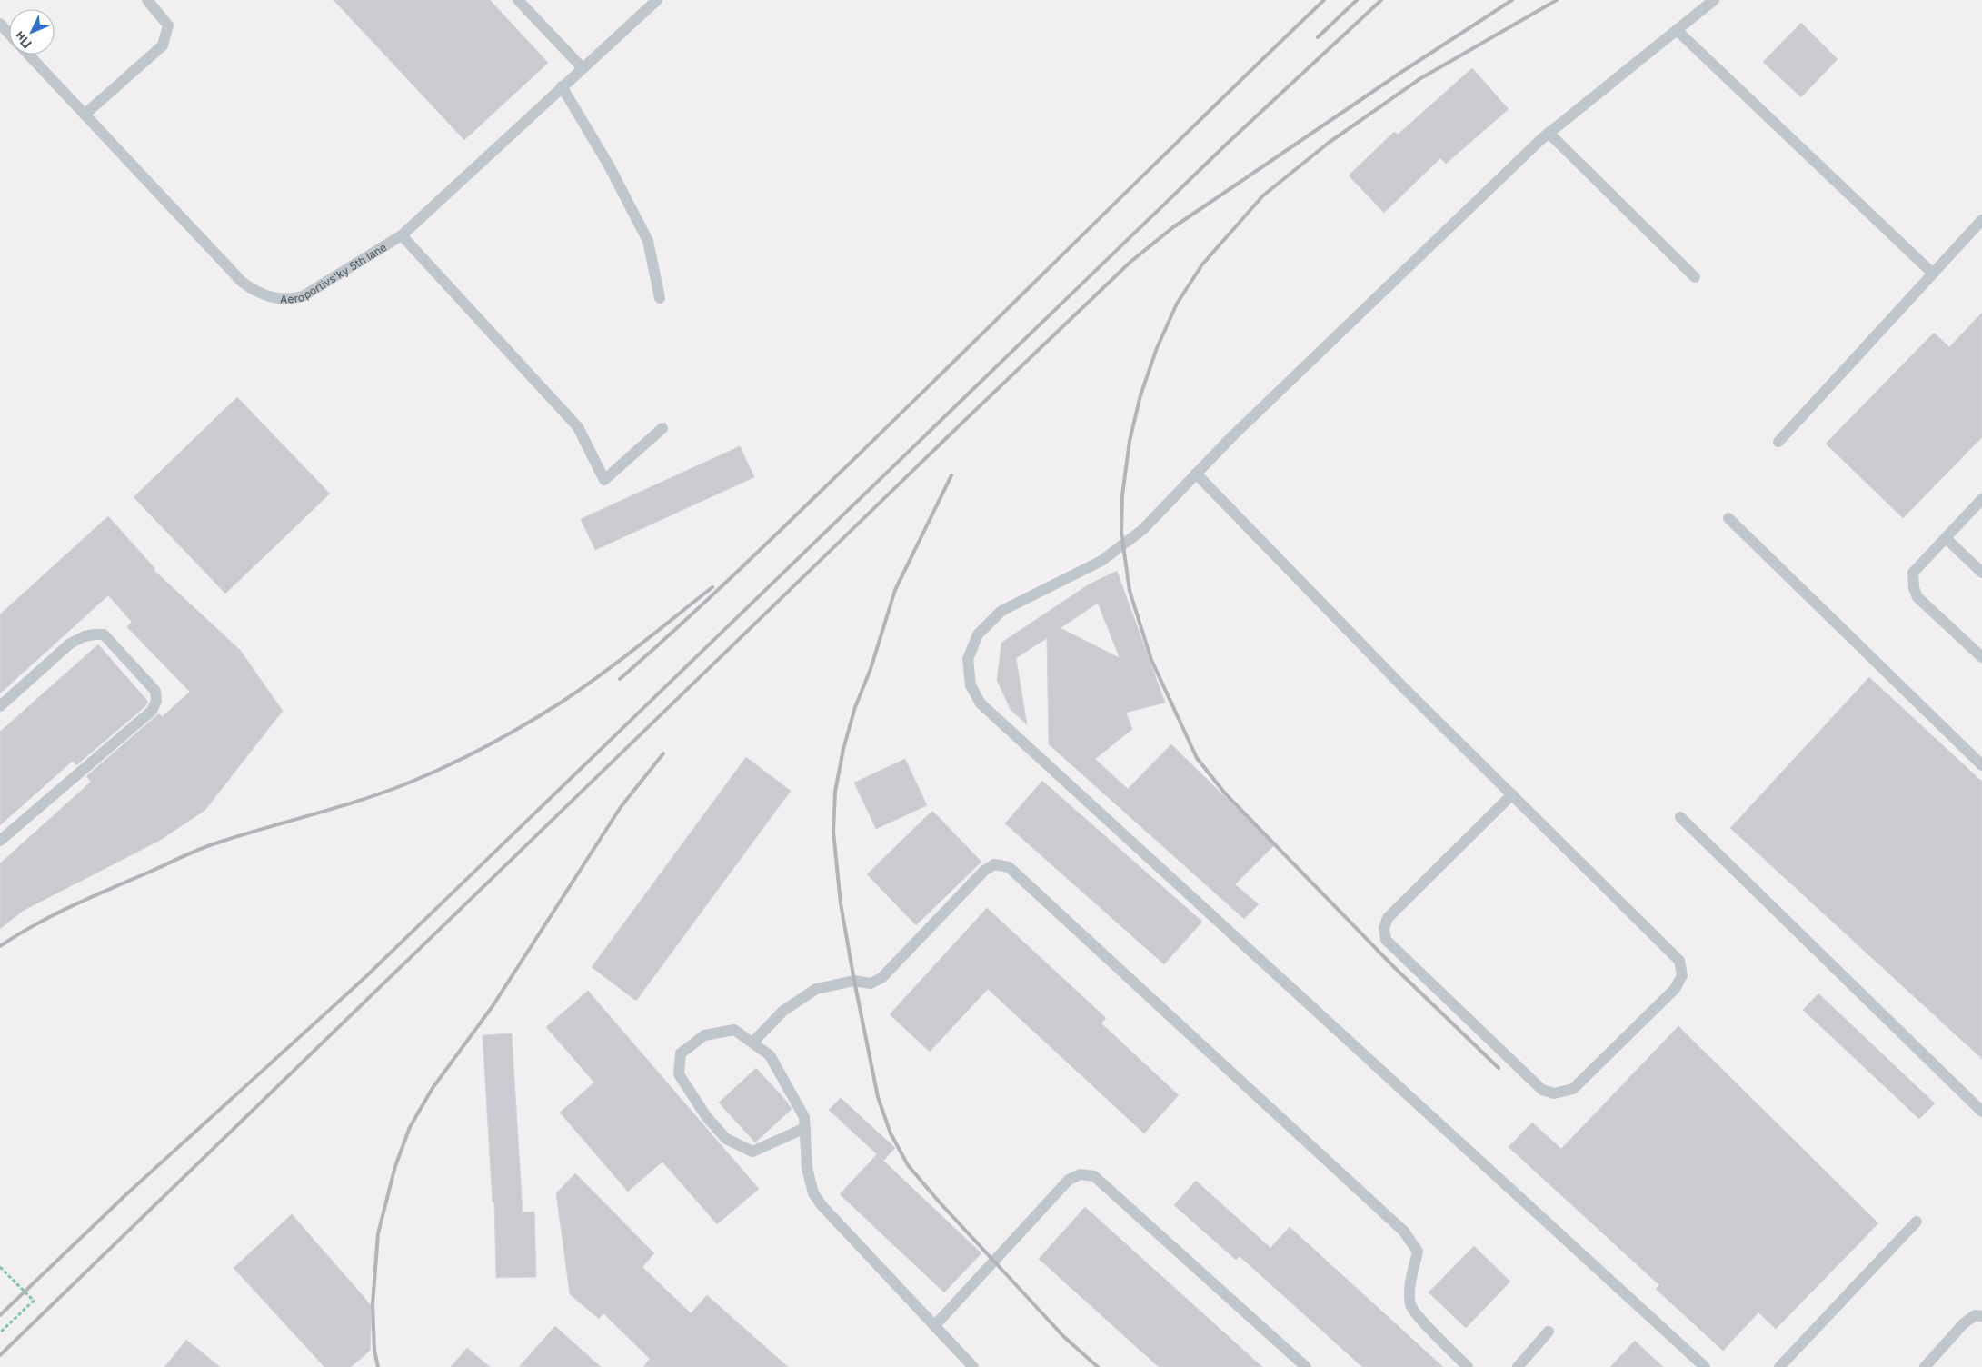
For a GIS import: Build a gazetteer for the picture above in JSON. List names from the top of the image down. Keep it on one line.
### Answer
{"streets":{"lane":["Aeroportivs'ky 5th lane"]},"north":"bottom left"}
